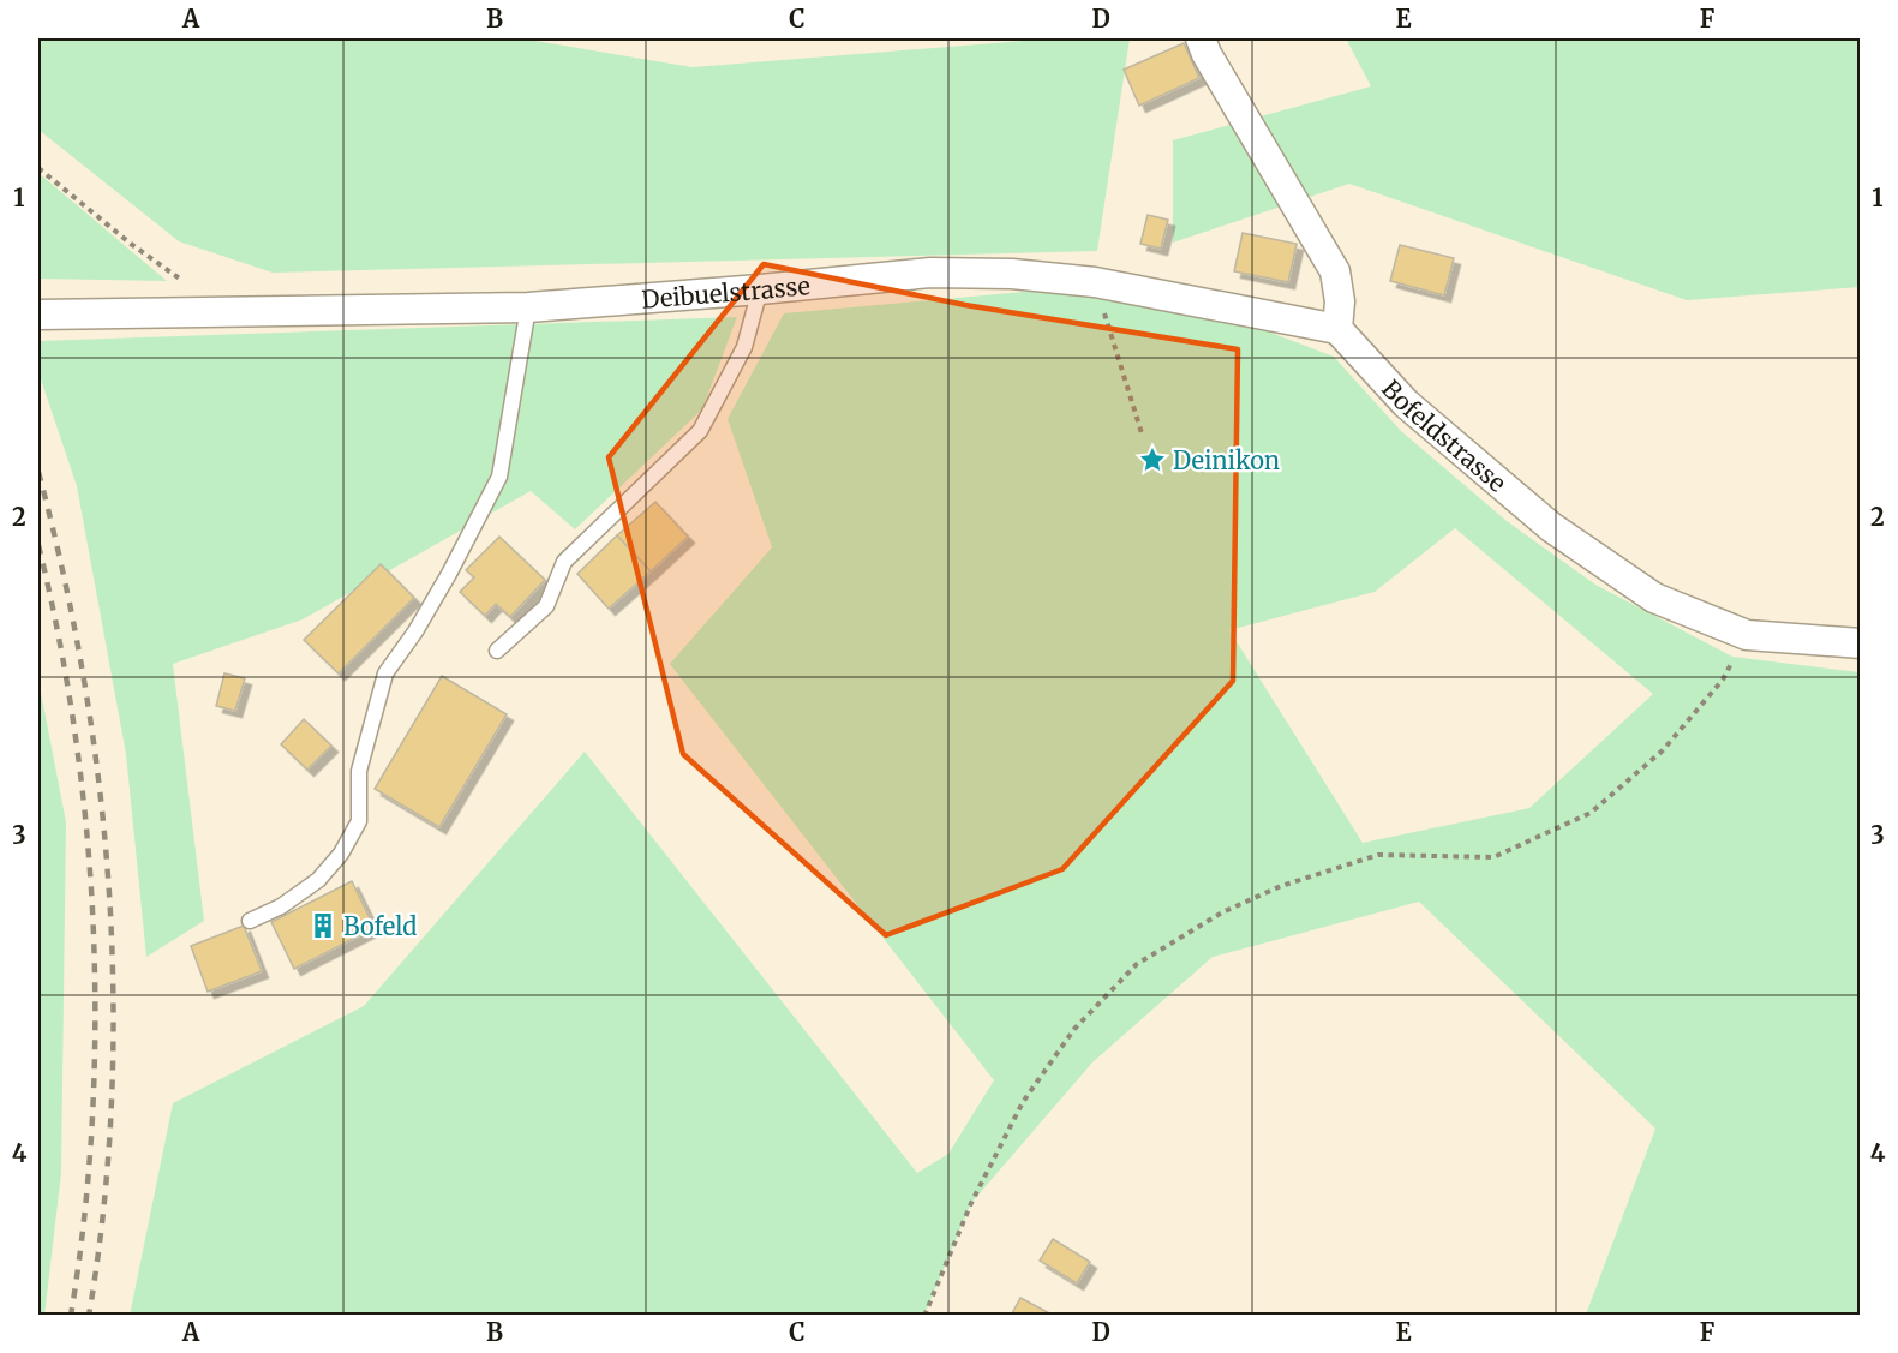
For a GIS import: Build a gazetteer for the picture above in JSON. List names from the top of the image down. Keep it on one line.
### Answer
{"streets":{"street":["Deibuelstrasse","Bofeldstrasse"]},"crossings":[["Deibuelstrasse","Bofeldstrasse"]],"places":{"place":["Deinikon"],"building":["Bofeld"]},"grid":{"columns":["A","B","C","D","E","F"],"rows":["1","2","3","4"]}}
